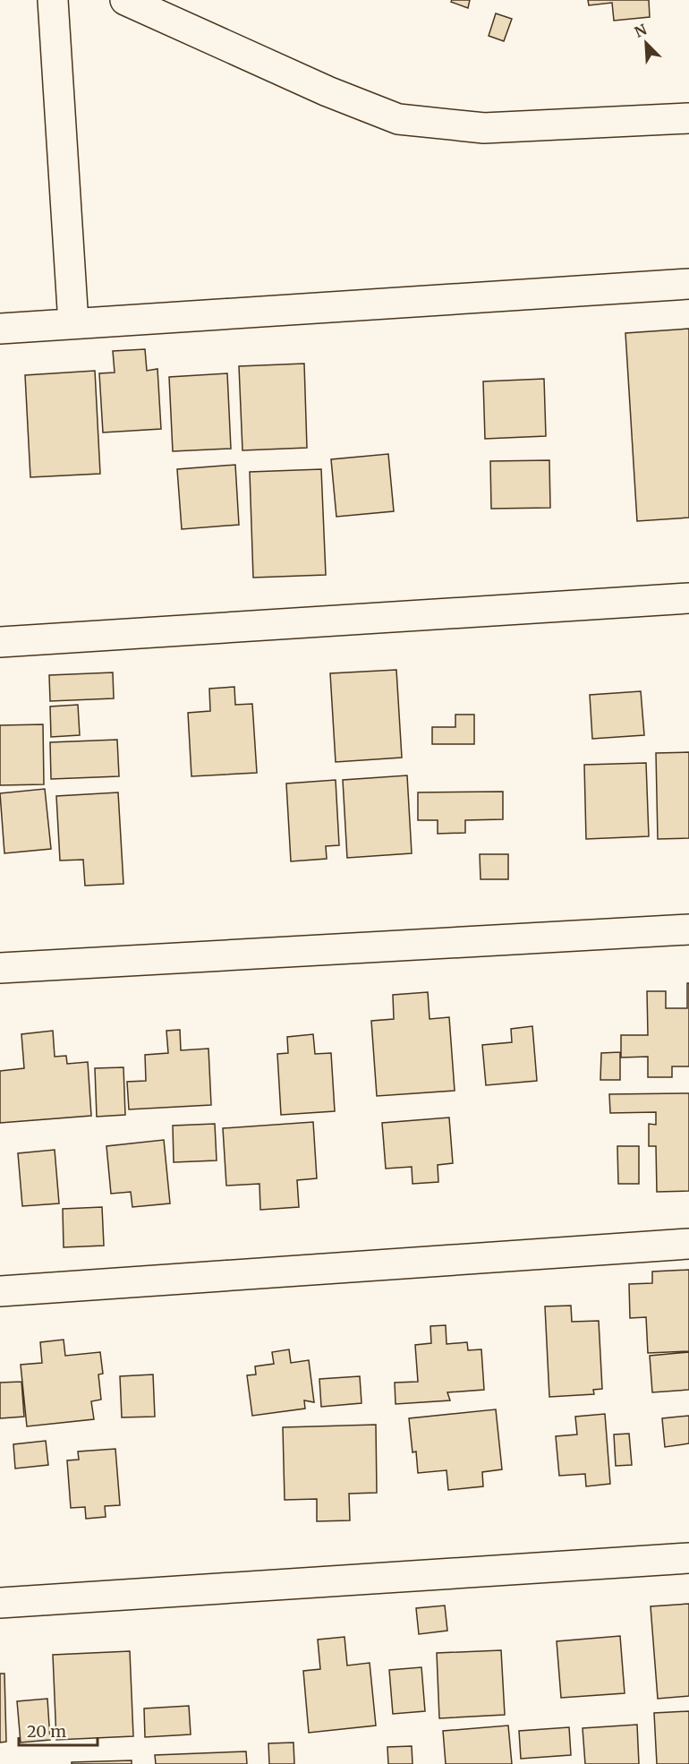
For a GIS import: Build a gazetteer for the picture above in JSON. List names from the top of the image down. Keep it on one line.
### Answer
{"scale_bar":"20 m","north":"top left"}
